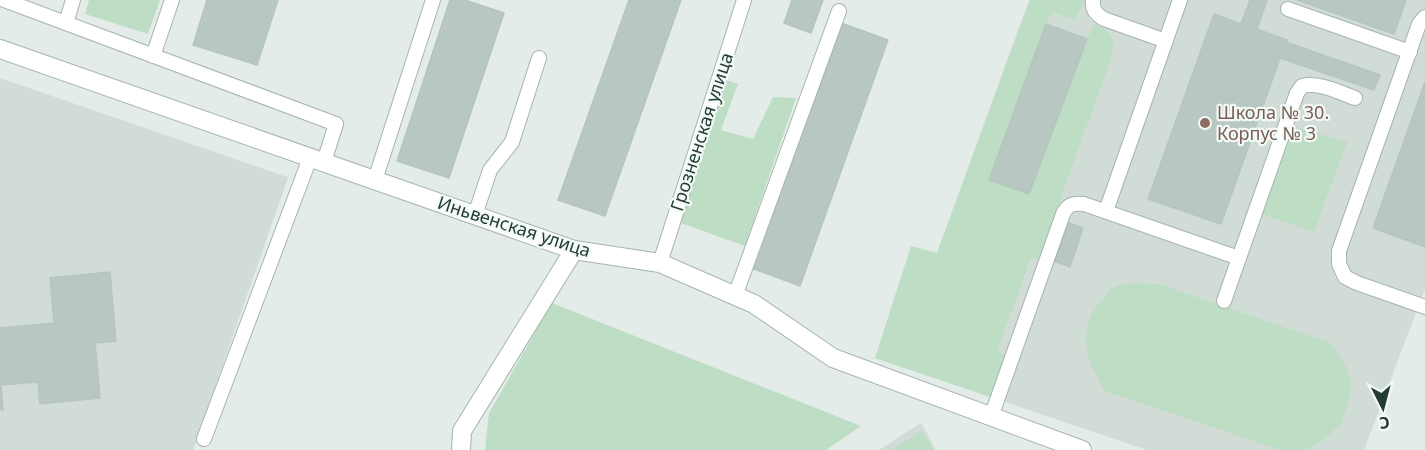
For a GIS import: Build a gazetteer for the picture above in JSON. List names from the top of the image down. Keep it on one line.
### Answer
{"streets":{"street":["Иньвенская улица"],"lane":["Грозненская улица"]},"crossings":[["Грозненская улица","Иньвенская улица"]],"places":["Школа № 30. Корпус № 3"],"north":"bottom"}
